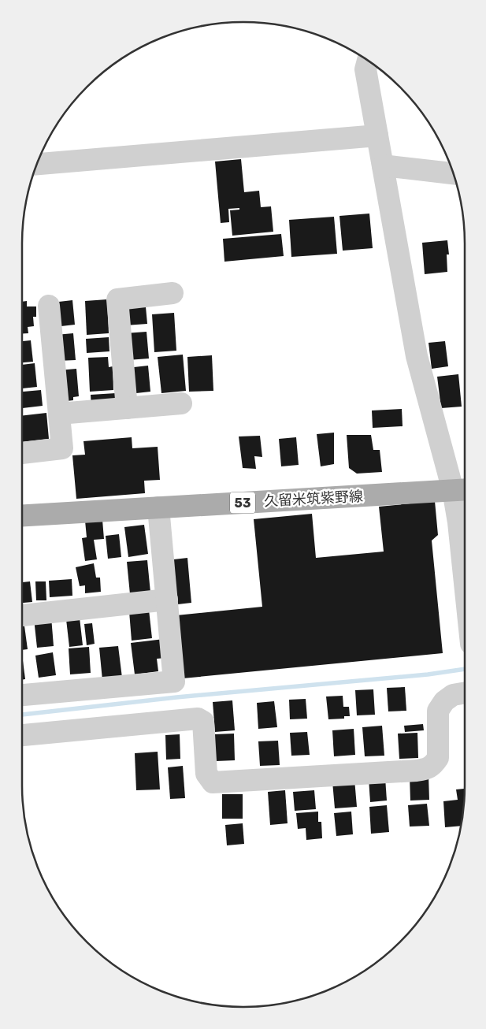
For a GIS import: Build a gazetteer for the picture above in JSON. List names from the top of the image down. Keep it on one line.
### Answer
{"streets":{"main road":["久留米筑紫野線","53"]}}
